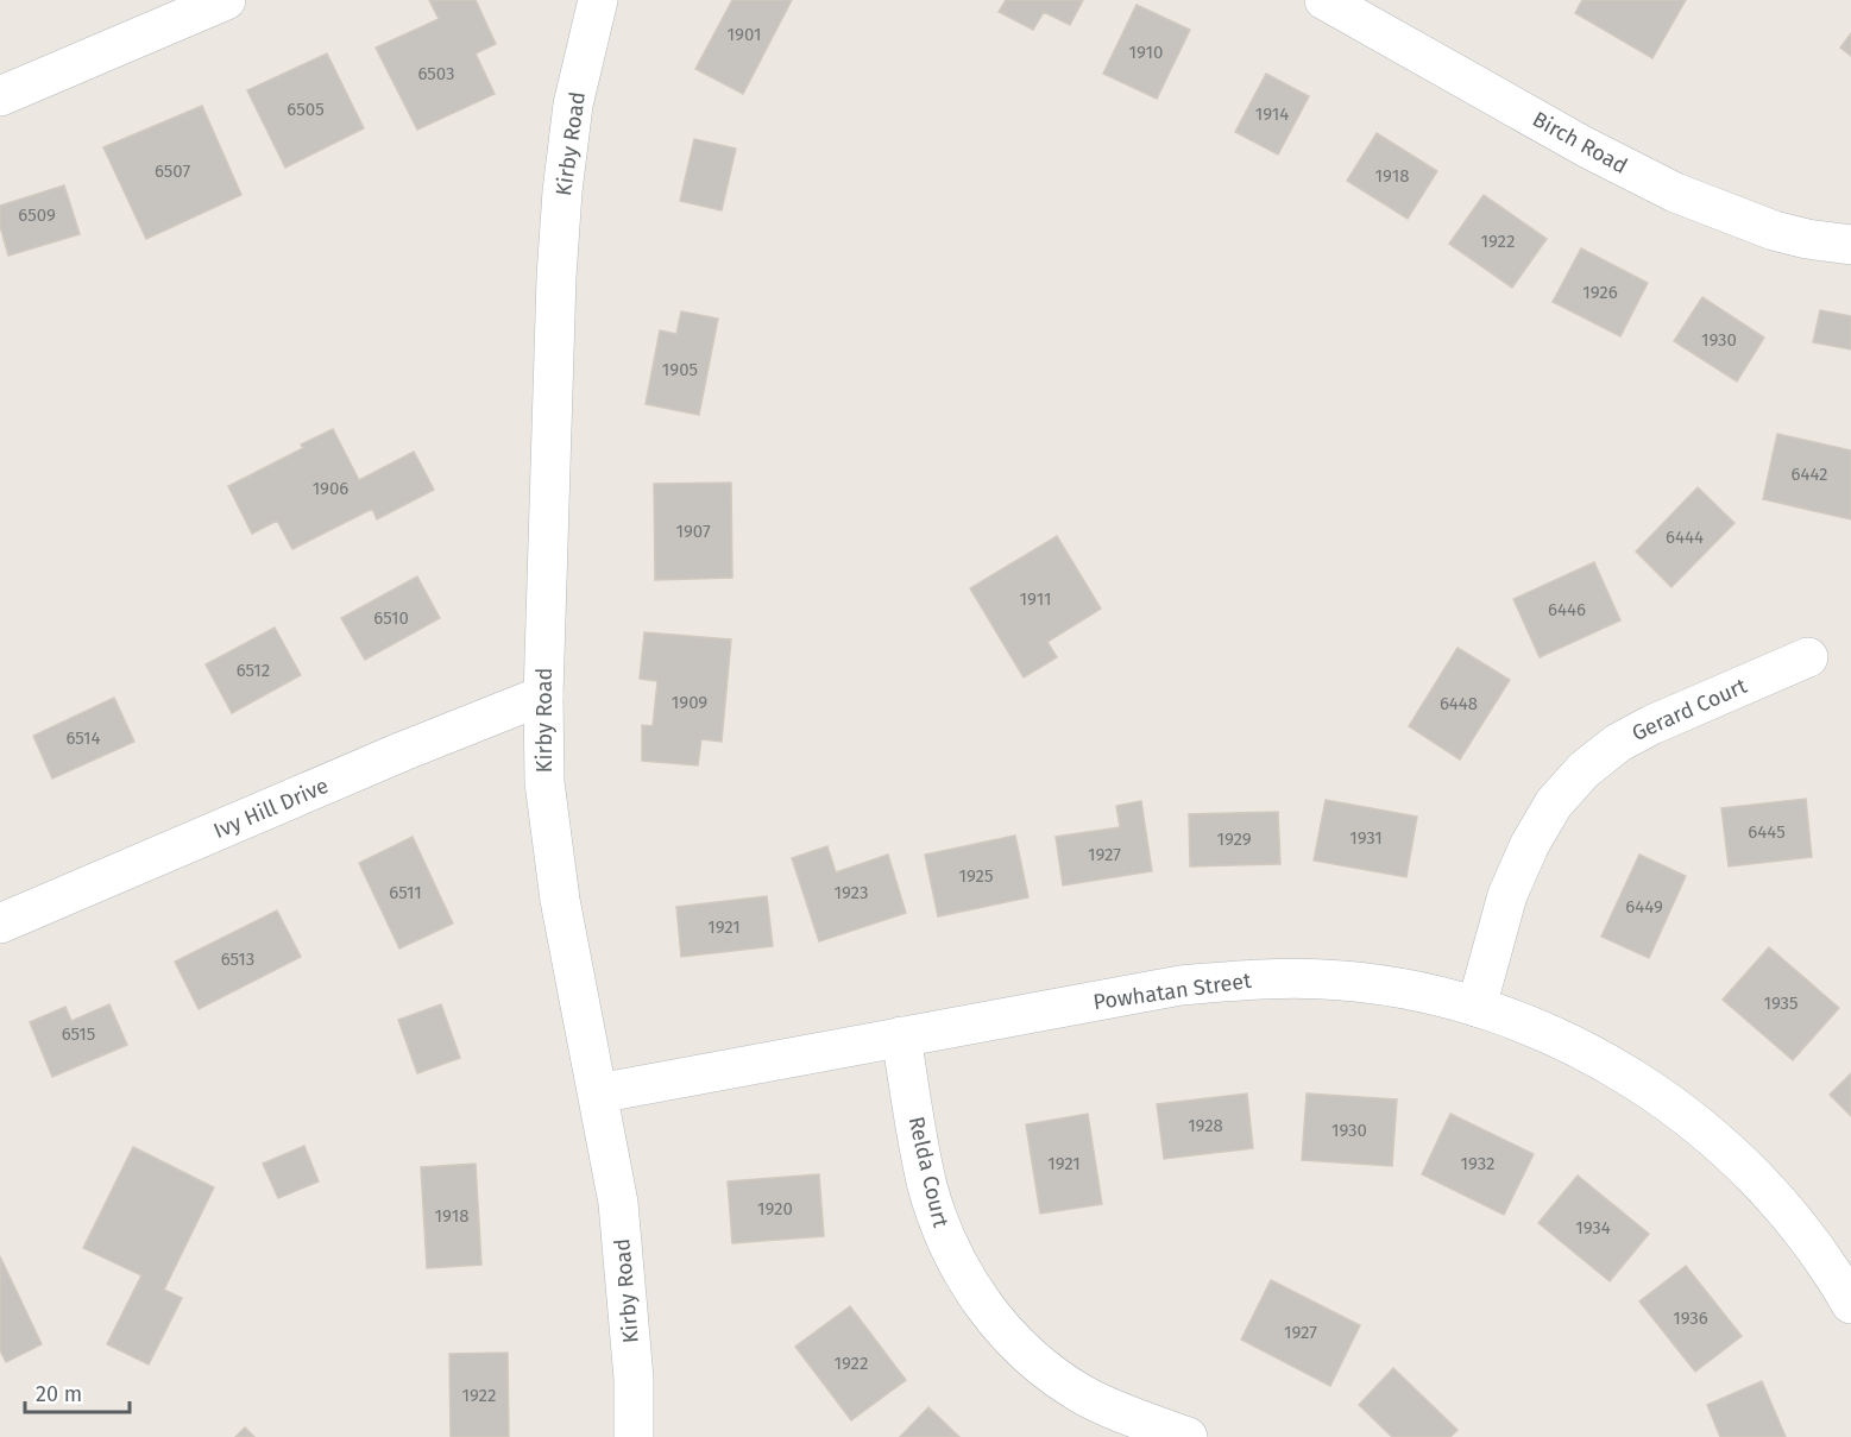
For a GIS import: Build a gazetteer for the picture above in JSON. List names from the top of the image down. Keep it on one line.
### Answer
{"streets":{"street":["Birch Road","Kirby Road","Gerard Court","Ivy Hill Drive","Powhatan Street","Relda Court"]},"crossings":[["Kirby Road","Ivy Hill Drive"],["Kirby Road","Powhatan Street"],["Gerard Court","Powhatan Street"],["Powhatan Street","Relda Court"]],"house_numbers":["1901","1910","6503","6505","1914","6507","1918","6509","1922","1926","1930","1905","6442","1906","1907","6444","1911","6446","6510","6512","1909","6448","6514","6445","1931","1929","1927","1925","6511","1923","6449","1921","6513","1935","6515","1928","1930","1921","1932","1920","1918","1934","1936","1927","1922","1922"],"scale_bar":"20 m"}
